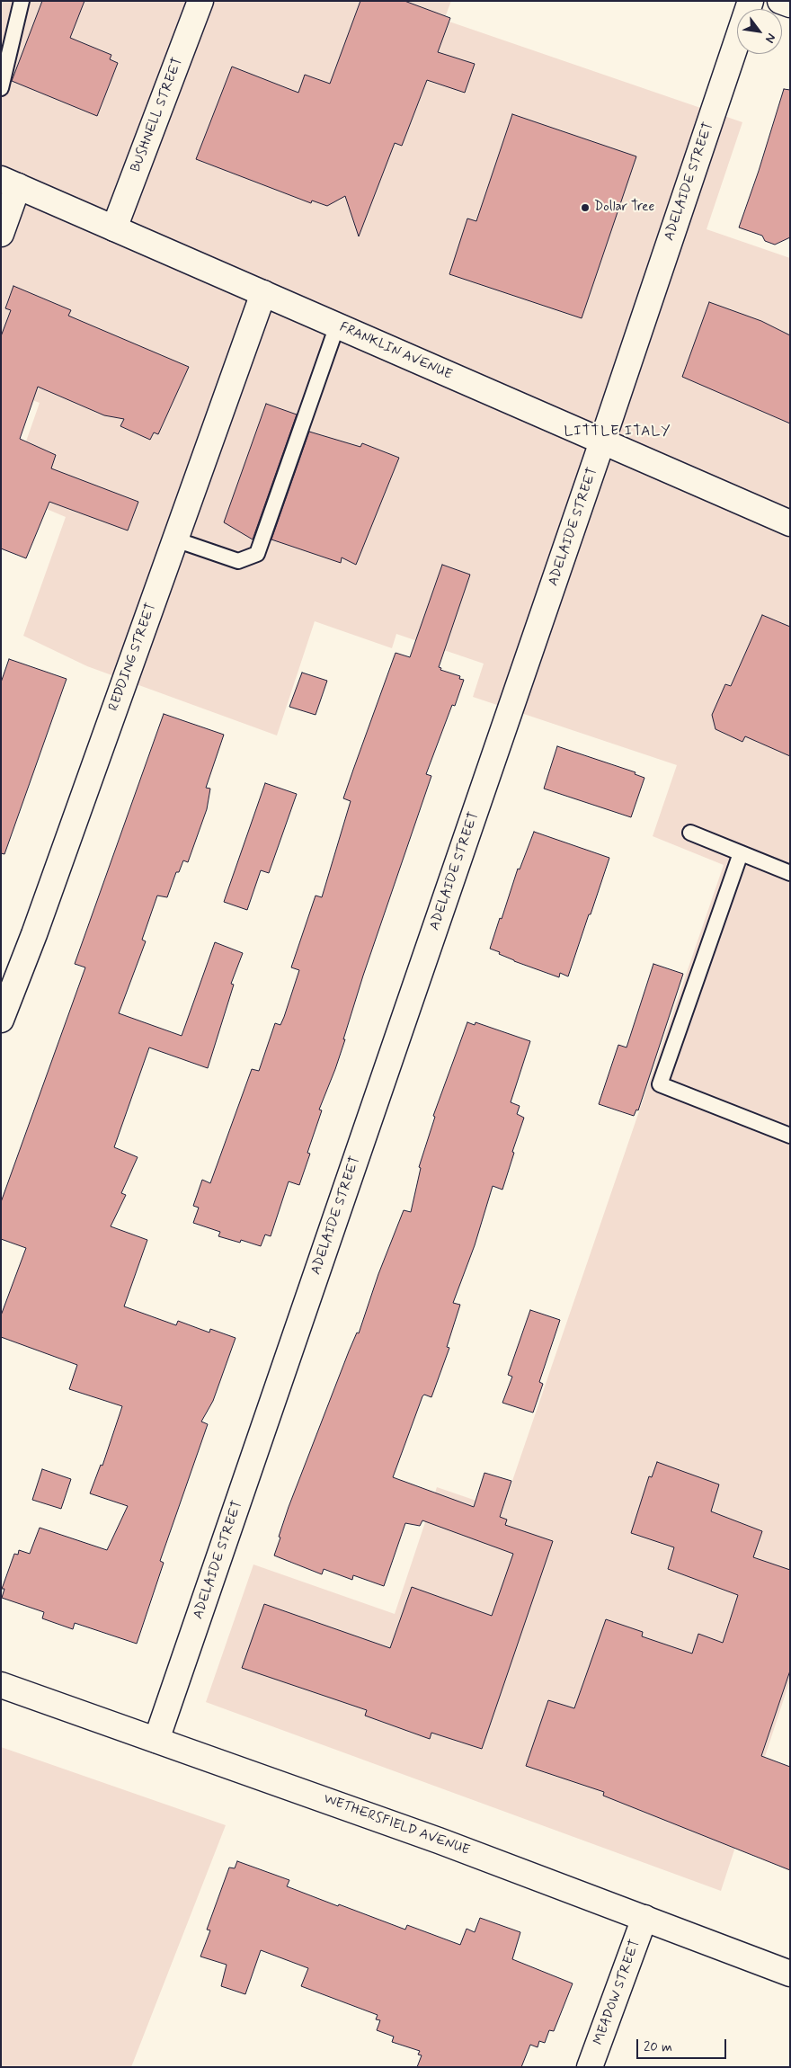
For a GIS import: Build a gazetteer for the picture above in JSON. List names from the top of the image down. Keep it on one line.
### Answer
{"streets":{"street":["BUSHNELL STREET","ADELAIDE STREET","FRANKLIN AVENUE","REDDING STREET","WETHERSFIELD AVENUE","MEADOW STREET"]},"crossings":[["BUSHNELL STREET","FRANKLIN AVENUE"],["ADELAIDE STREET","FRANKLIN AVENUE"],["ADELAIDE STREET","WETHERSFIELD AVENUE"],["FRANKLIN AVENUE","REDDING STREET"],["WETHERSFIELD AVENUE","MEADOW STREET"]],"districts":["LITTLE ITALY"],"places":["Dollar Tree"],"scale_bar":"20 m","north":"bottom right"}
